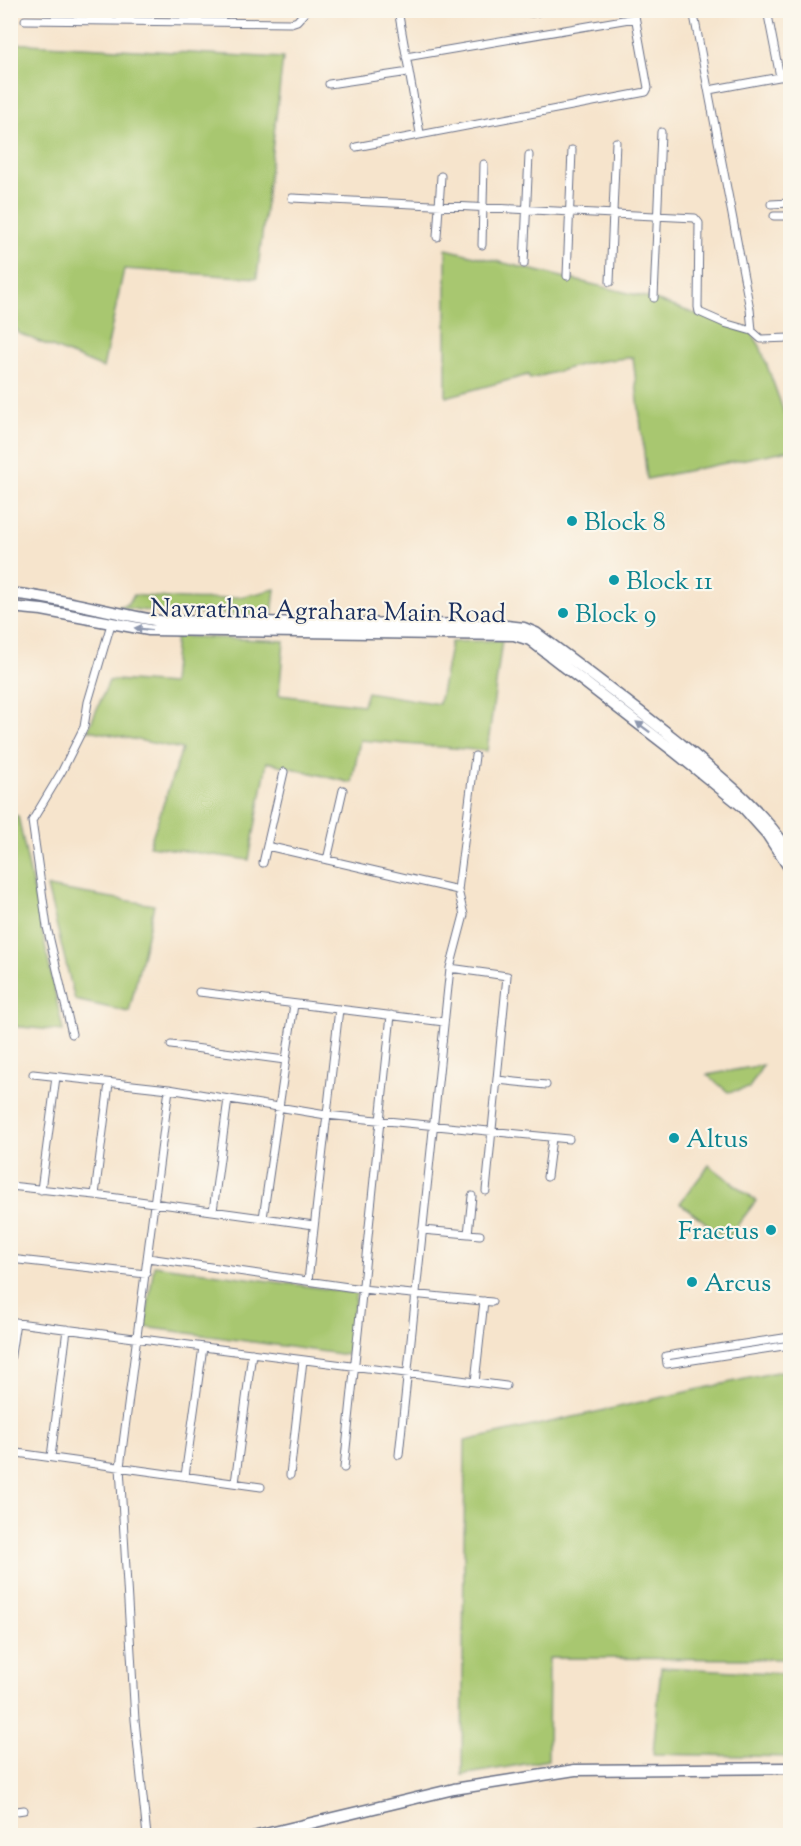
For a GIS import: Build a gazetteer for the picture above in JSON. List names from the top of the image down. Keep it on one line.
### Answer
{"streets":{"street":["Navrathna Agrahara Main Road"]},"places":["Block 8","Block 11","Block 9","Altus","Fractus","Arcus"]}
